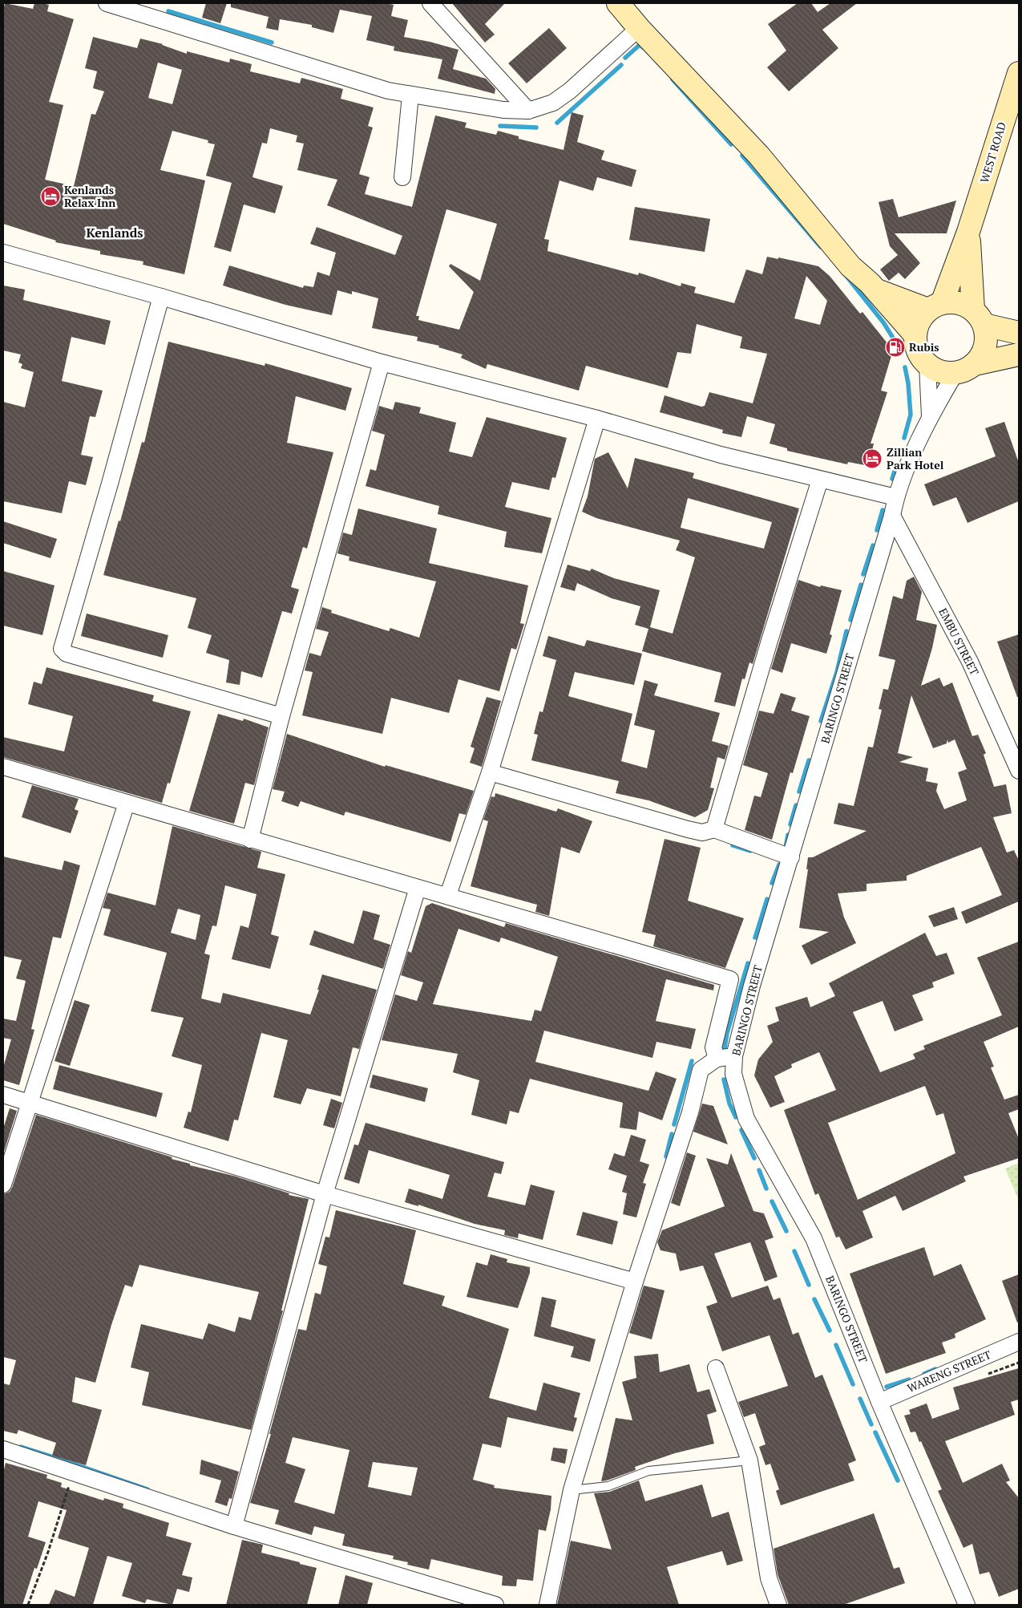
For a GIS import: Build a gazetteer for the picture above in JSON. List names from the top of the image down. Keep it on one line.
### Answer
{"streets":{"street":["WEST ROAD","EMBU STREET","BARINGO STREET","WARENG STREET"]},"crossings":[["WEST ROAD","BARINGO STREET"],["EMBU STREET","BARINGO STREET"],["BARINGO STREET","WARENG STREET"]],"districts":["Kenlands"],"places":{"hotel":["Kenlands Relax Inn","Zillian Park Hotel"],"fuel station":["Rubis"]}}
